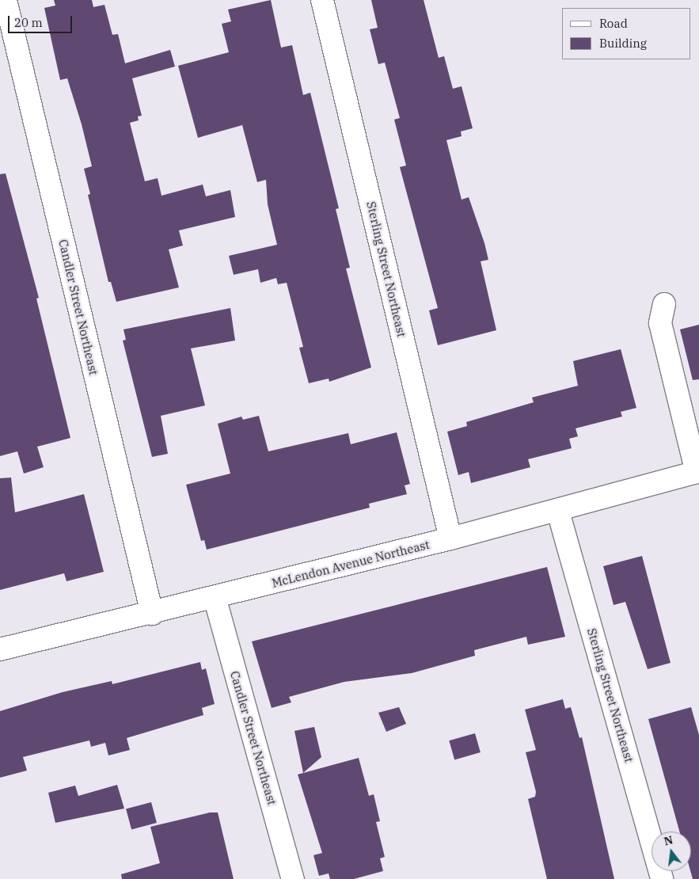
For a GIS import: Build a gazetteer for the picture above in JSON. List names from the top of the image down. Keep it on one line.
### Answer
{"streets":{"street":["Sterling Street Northeast","Candler Street Northeast","McLendon Avenue Northeast"]},"crossings":[["Sterling Street Northeast","McLendon Avenue Northeast"],["Candler Street Northeast","McLendon Avenue Northeast"]],"legend":["Road","Building"],"scale_bar":"20 m","north":"top"}
